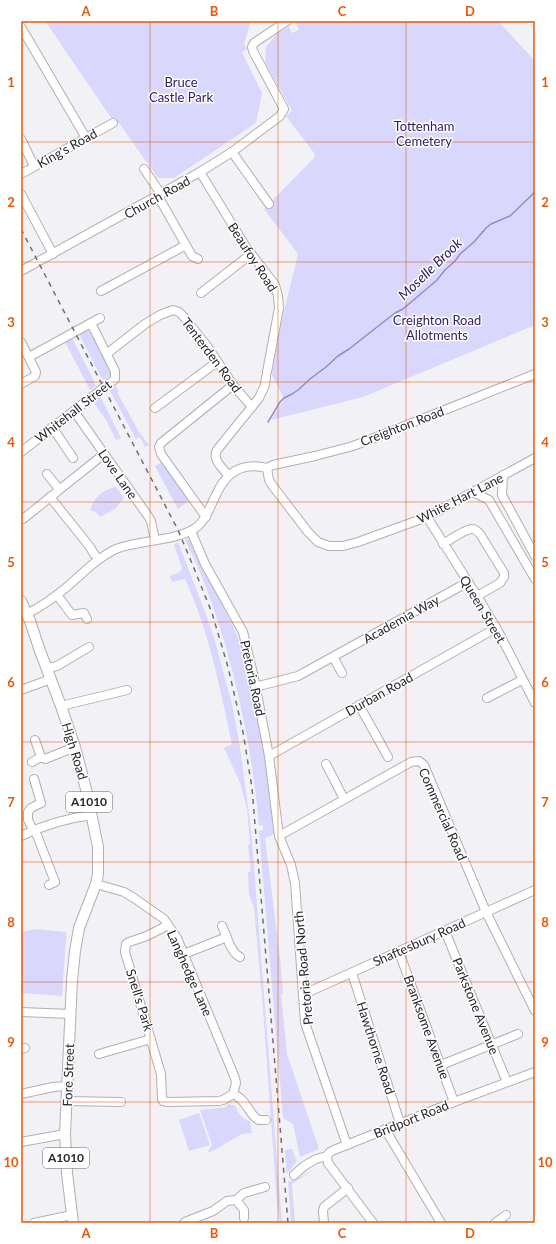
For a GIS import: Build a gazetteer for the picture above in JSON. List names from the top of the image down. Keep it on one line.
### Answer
{"streets":{"main road":["High Road","A1010","Fore Street"],"street":["King's Road","Church Road","Beaufoy Road","Tenterden Road","Whitehall Street","Creighton Road","Love Lane","White Hart Lane","Queen Street","Academia Way","Pretoria Road","Durban Road","Commercial Road","Shaftesbury Road","Pretoria Road North","Langhedge Lane","Snell's Park","Parkstone Avenue","Branksome Avenue","Hawthorne Road","Bridport Road"]},"crossings":[["Church Road","Beaufoy Road"],["Beaufoy Road","Tenterden Road"],["Whitehall Street","Love Lane"],["Creighton Road","White Hart Lane"],["White Hart Lane","Queen Street"],["Queen Street","Academia Way"],["Academia Way","Pretoria Road"],["Pretoria Road","Durban Road"],["Pretoria Road","Commercial Road"],["Pretoria Road","Pretoria Road North"],["High Road","Langhedge Lane"],["High Road","Fore Street"],["Commercial Road","Shaftesbury Road"],["Commercial Road","Pretoria Road North"],["Shaftesbury Road","Pretoria Road North"],["Shaftesbury Road","Parkstone Avenue"],["Shaftesbury Road","Branksome Avenue"],["Shaftesbury Road","Hawthorne Road"],["Pretoria Road North","Bridport Road"],["Langhedge Lane","Snell's Park"],["Parkstone Avenue","Bridport Road"],["Branksome Avenue","Bridport Road"],["Hawthorne Road","Bridport Road"]],"water":["Moselle Brook"],"parks":["Bruce Castle Park","Tottenham Cemetery","Creighton Road Allotments"],"grid":{"columns":["A","B","C","D"],"rows":["1","2","3","4","5","6","7","8","9","10"]}}
